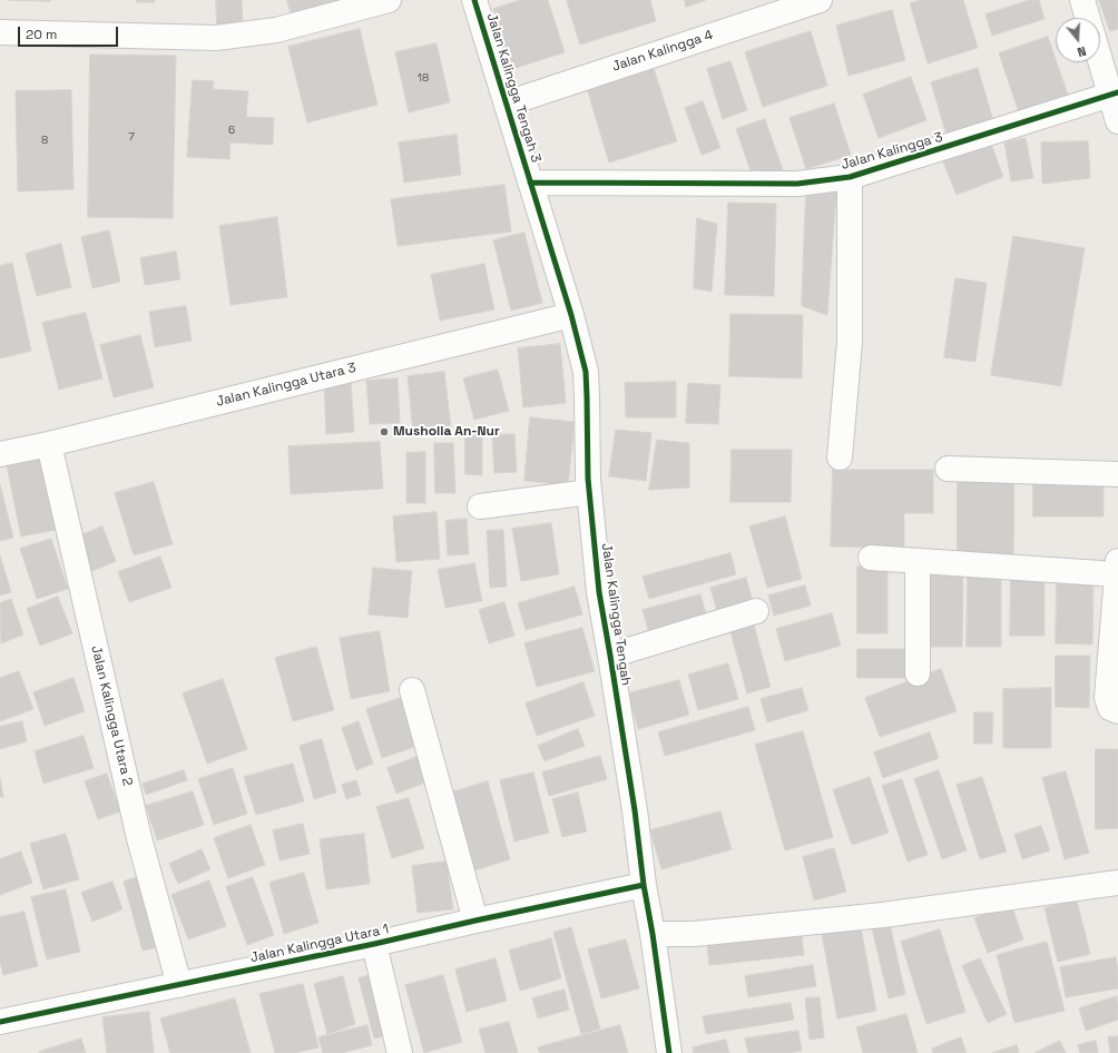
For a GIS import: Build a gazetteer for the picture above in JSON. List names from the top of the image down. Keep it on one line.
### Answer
{"streets":{"street":["Jalan Kalingga 4","Jalan Kalingga Tengah 3","Jalan Kalingga 3","Jalan Kalingga Utara 3","Jalan Kalingga Tengah","Jalan Kalingga Utara 2","Jalan Kalingga Utara 1"]},"crossings":[["Jalan Kalingga 4","Jalan Kalingga Tengah 3"],["Jalan Kalingga Tengah 3","Jalan Kalingga 3"],["Jalan Kalingga Tengah 3","Jalan Kalingga Tengah"],["Jalan Kalingga 3","Jalan Kalingga Tengah"],["Jalan Kalingga Utara 3","Jalan Kalingga Tengah"],["Jalan Kalingga Utara 3","Jalan Kalingga Utara 2"],["Jalan Kalingga Tengah","Jalan Kalingga Utara 1"],["Jalan Kalingga Utara 2","Jalan Kalingga Utara 1"]],"places":["Musholla An-Nur"],"house_numbers":["18","6","7","8"],"scale_bar":"20 m","north":"bottom"}
